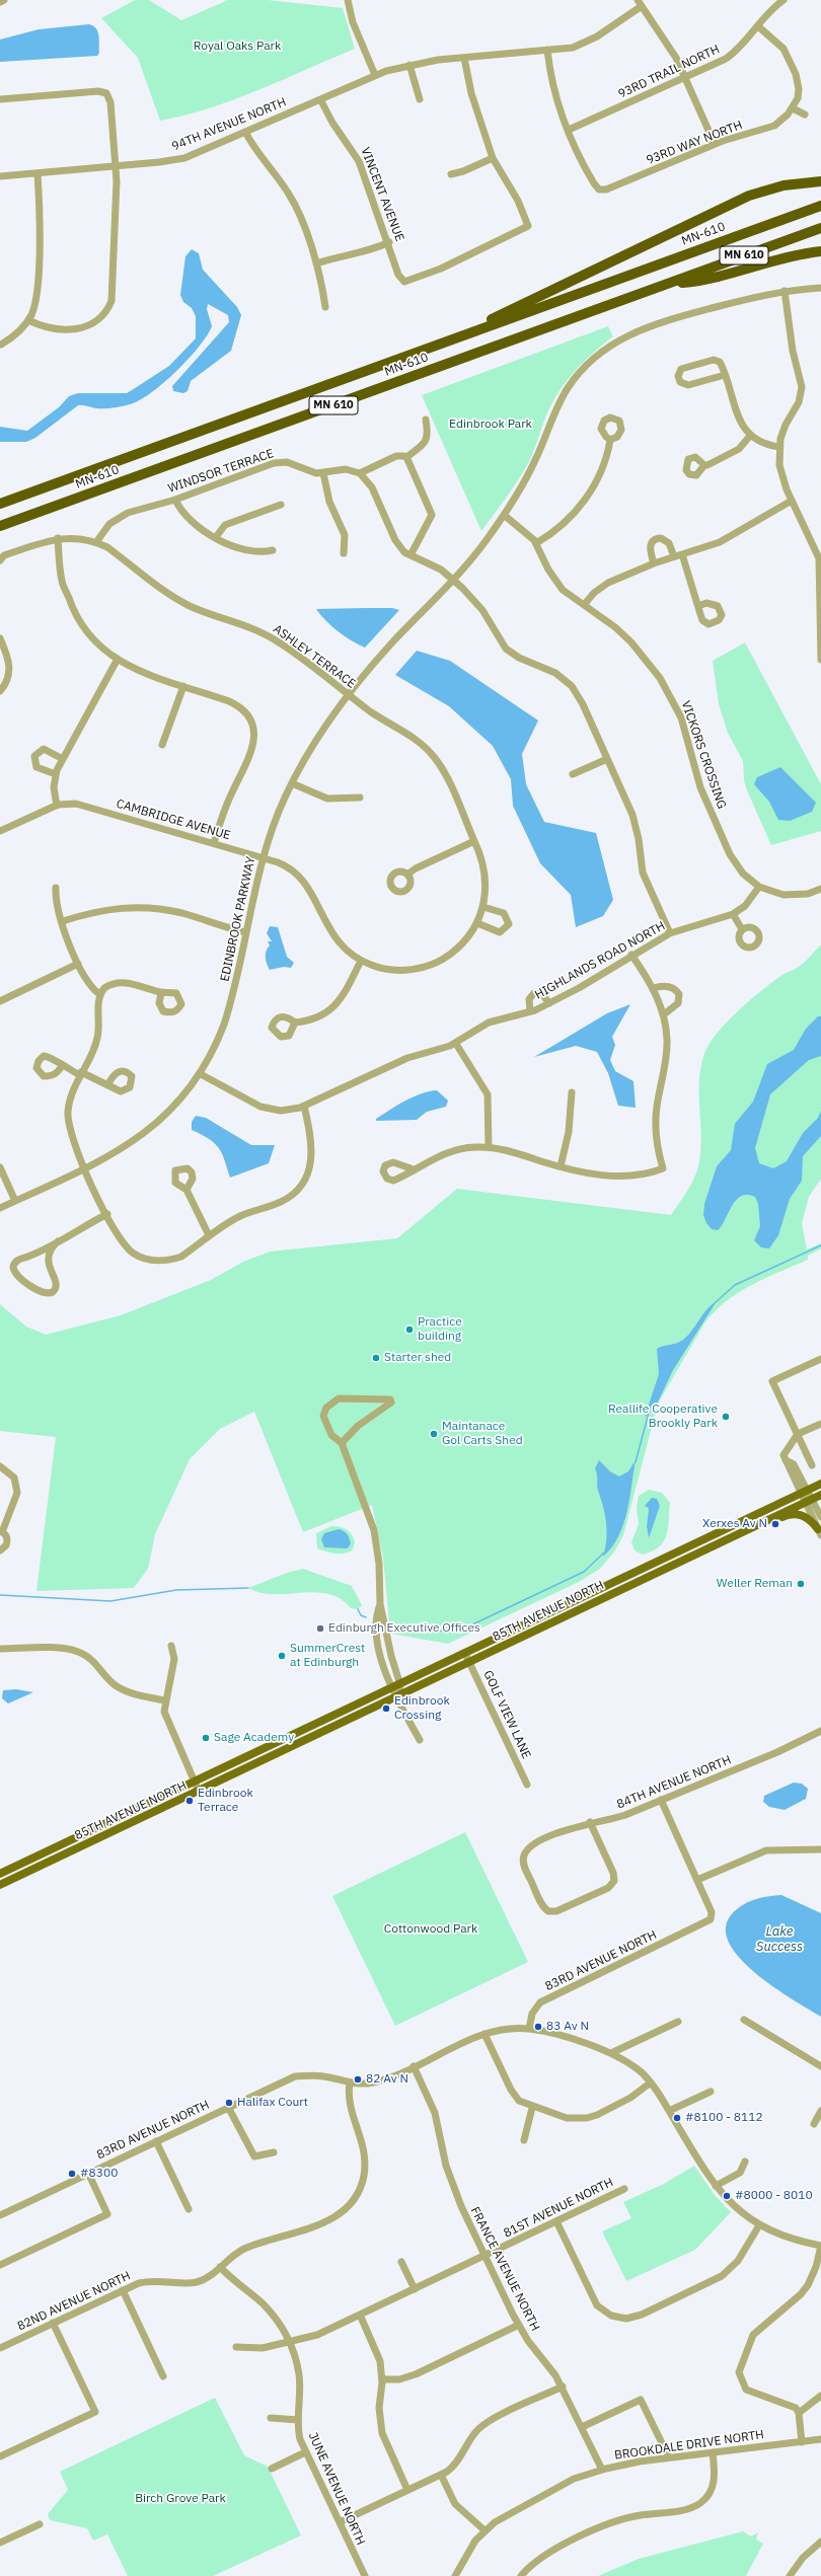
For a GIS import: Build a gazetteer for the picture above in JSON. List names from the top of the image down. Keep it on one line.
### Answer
{"streets":{"highway":["MN-610","MN 610"],"main road":["85TH AVENUE NORTH"],"street":["93RD TRAIL NORTH","94TH AVENUE NORTH","93RD WAY NORTH","VINCENT AVENUE","WINDSOR TERRACE","ASHLEY TERRACE","VICKORS CROSSING","CAMBRIDGE AVENUE","EDINBROOK PARKWAY","HIGHLANDS ROAD NORTH","GOLF VIEW LANE","84TH AVENUE NORTH","83RD AVENUE NORTH","81ST AVENUE NORTH","FRANCE AVENUE NORTH","82ND AVENUE NORTH","BROOKDALE DRIVE NORTH","JUNE AVENUE NORTH"]},"crossings":[["93RD TRAIL NORTH","93RD WAY NORTH"],["94TH AVENUE NORTH","VINCENT AVENUE"],["WINDSOR TERRACE","ASHLEY TERRACE"],["ASHLEY TERRACE","CAMBRIDGE AVENUE"],["ASHLEY TERRACE","EDINBROOK PARKWAY"],["VICKORS CROSSING","EDINBROOK PARKWAY"],["VICKORS CROSSING","HIGHLANDS ROAD NORTH"],["CAMBRIDGE AVENUE","EDINBROOK PARKWAY"],["EDINBROOK PARKWAY","HIGHLANDS ROAD NORTH"],["85TH AVENUE NORTH","GOLF VIEW LANE"],["83RD AVENUE NORTH","FRANCE AVENUE NORTH"],["83RD AVENUE NORTH","82ND AVENUE NORTH"],["81ST AVENUE NORTH","FRANCE AVENUE NORTH"],["81ST AVENUE NORTH","JUNE AVENUE NORTH"],["FRANCE AVENUE NORTH","BROOKDALE DRIVE NORTH"],["82ND AVENUE NORTH","JUNE AVENUE NORTH"]],"water":["Lake Success"],"parks":["Royal Oaks Park","Edinbrook Park","Cottonwood Park","Birch Grove Park"],"places":["Practice building","Starter shed","Reallife Cooperative Brookly Park","Maintanace Gol Carts Shed","Xerxes Av N","Weller Reman","Edinburgh Executive Offices","SummerCrest at Edinburgh","Edinbrook Crossing","Sage Academy","Edinbrook Terrace","83 Av N","82 Av N","Halifax Court","#8100 - 8112","#8300","#8000 - 8010"]}
